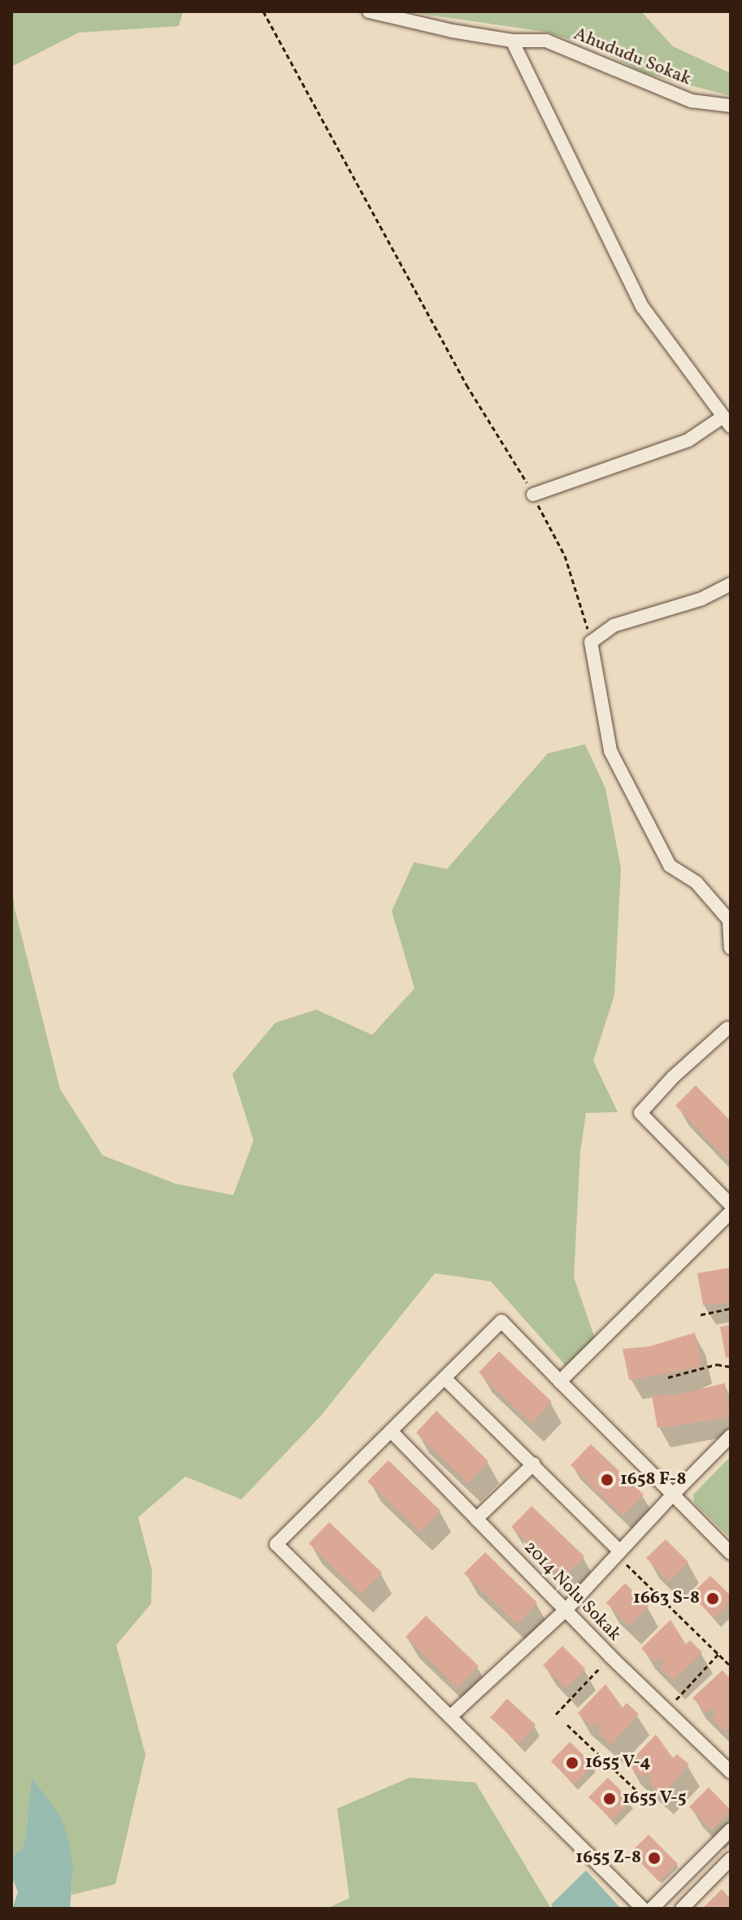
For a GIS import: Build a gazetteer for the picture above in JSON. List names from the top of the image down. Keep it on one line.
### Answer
{"streets":{"street":["Ahududu Sokak","2014 Nolu Sokak"]},"places":["1658 F-8","1663 S-8","1655 V-4","1655 V-5","1655 Z-8"]}
